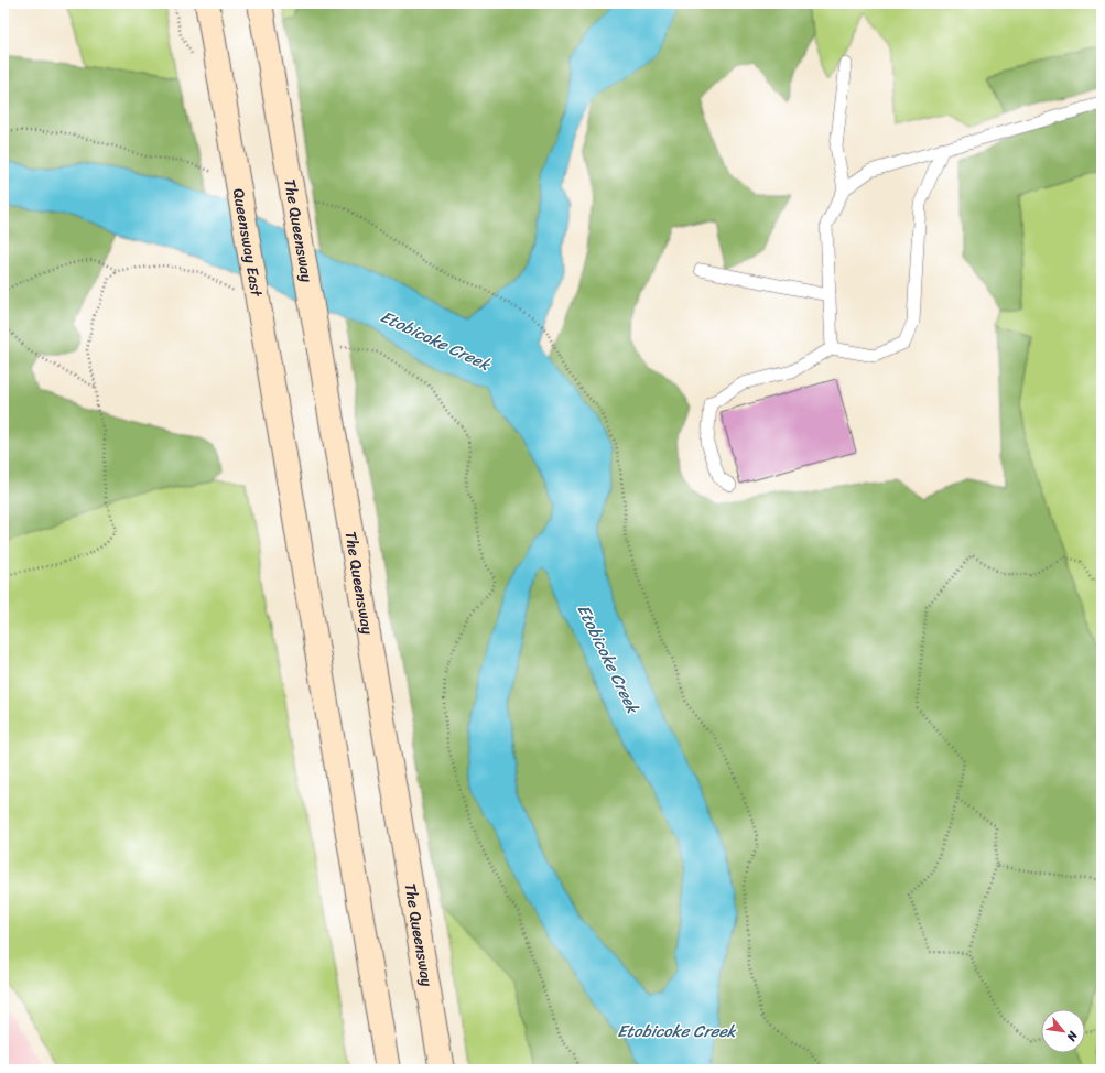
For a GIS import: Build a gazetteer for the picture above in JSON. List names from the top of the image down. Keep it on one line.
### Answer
{"streets":{"main road":["The Queensway","Queensway East"]},"water":["Etobicoke Creek"],"north":"bottom right"}
